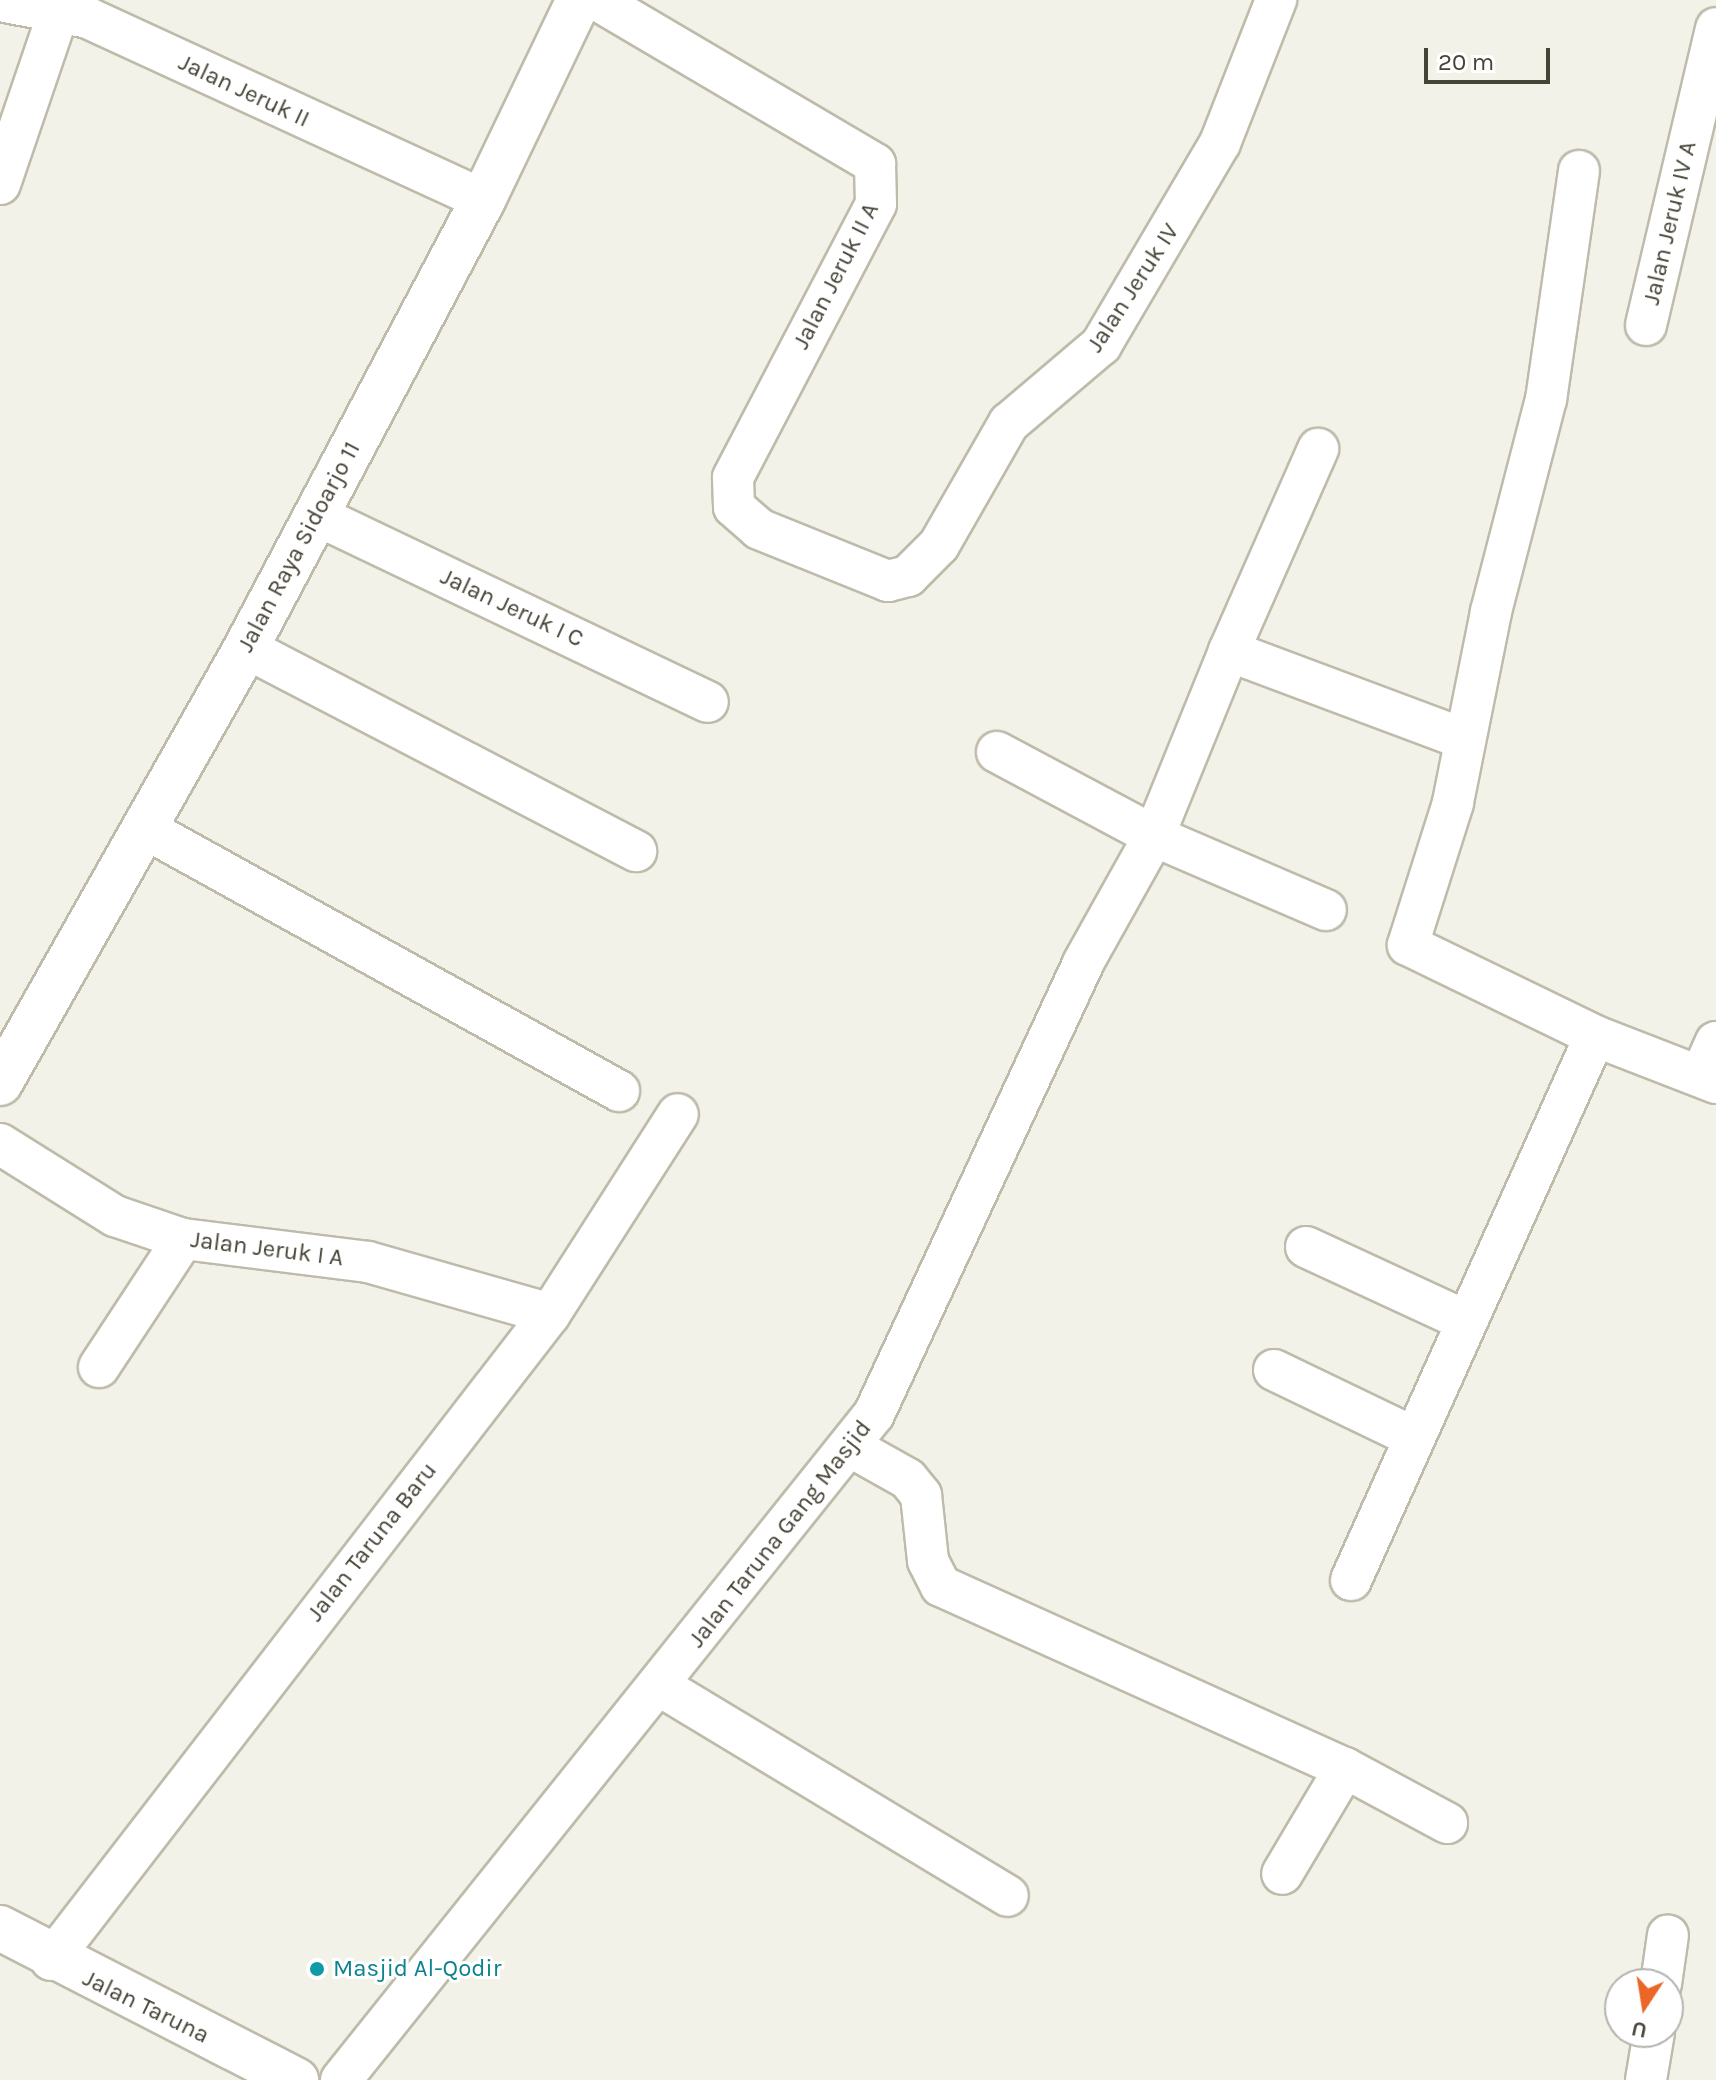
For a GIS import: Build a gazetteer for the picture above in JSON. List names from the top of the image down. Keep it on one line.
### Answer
{"streets":{"street":["Jalan Jeruk II","Jalan Jeruk IV A","Jalan Jeruk II A","Jalan Jeruk IV","Jalan Raya Sidoarjo 11","Jalan Jeruk I C","Jalan Jeruk I A","Jalan Taruna Gang Masjid","Jalan Taruna Baru","Jalan Taruna"]},"crossings":[["Jalan Jeruk II","Jalan Raya Sidoarjo 11"],["Jalan Jeruk II A","Jalan Jeruk IV"],["Jalan Raya Sidoarjo 11","Jalan Jeruk I C"],["Jalan Jeruk I A","Jalan Taruna Baru"],["Jalan Taruna Baru","Jalan Taruna"]],"places":["Masjid Al-Qodir"],"scale_bar":"20 m","north":"bottom"}
